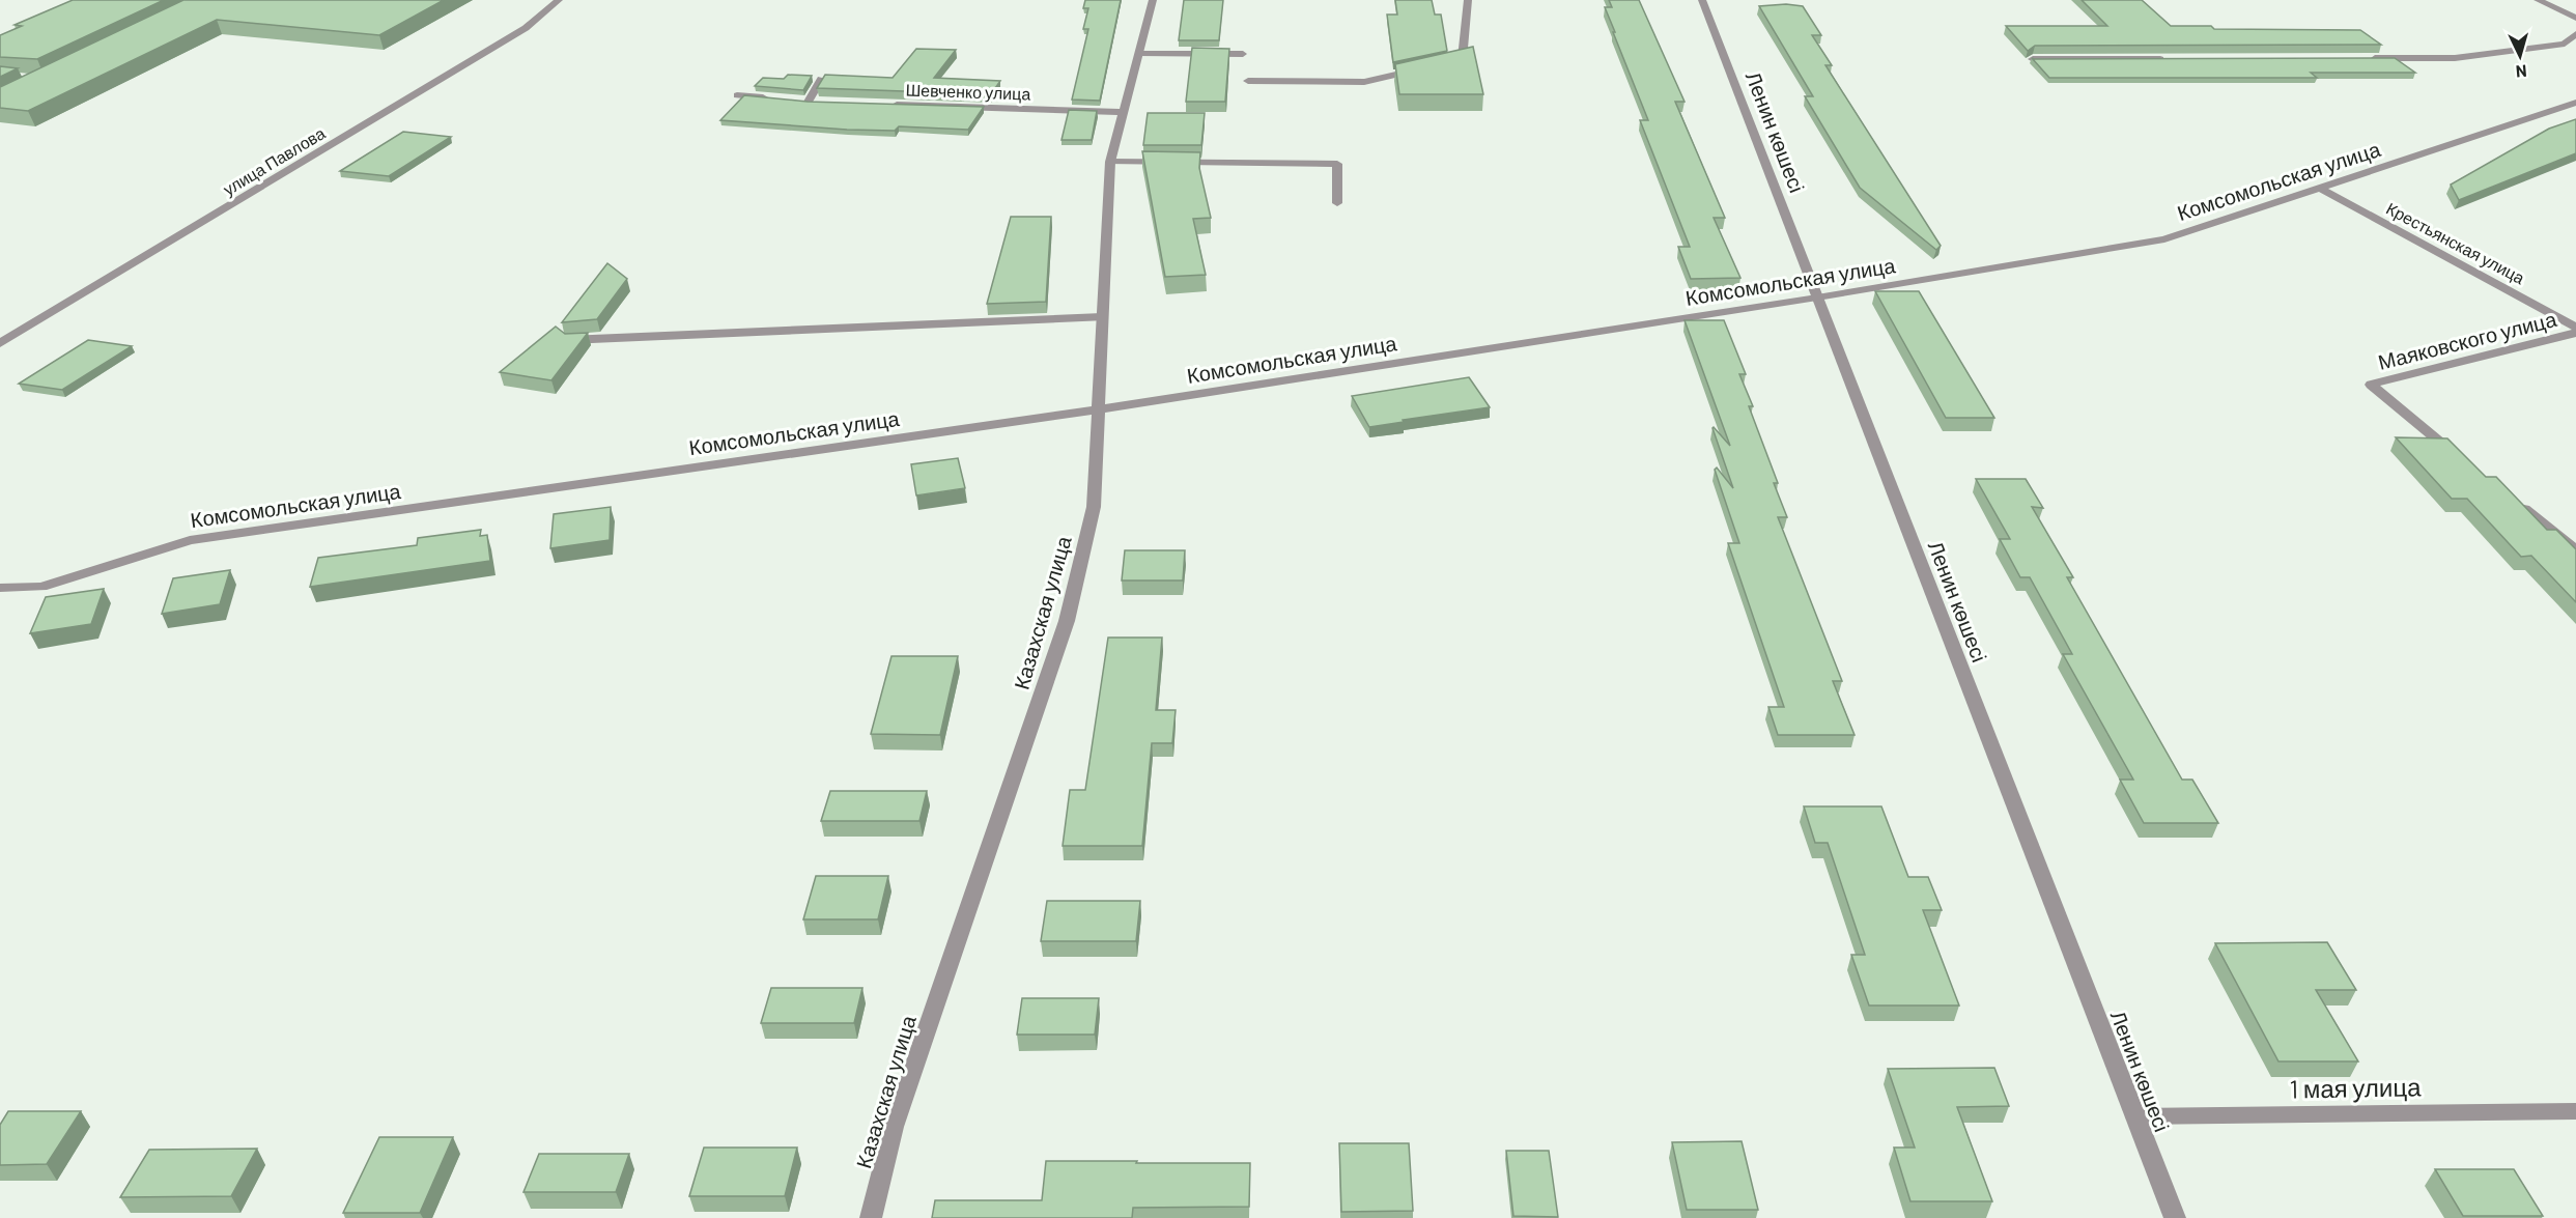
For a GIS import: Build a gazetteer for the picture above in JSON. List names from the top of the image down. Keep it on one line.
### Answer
{"streets":{"street":["Шевченко улица","Ленин көшесі","улица Павлова","Комсомольская улица","Крестьянская улица","Маяковского улица","Казахская улица","1 мая улица"]},"crossings":[["Шевченко улица","Казахская улица"],["Ленин көшесі","Комсомольская улица"],["Ленин көшесі","1 мая улица"],["Комсомольская улица","Крестьянская улица"],["Комсомольская улица","Казахская улица"]],"north":"bottom"}
